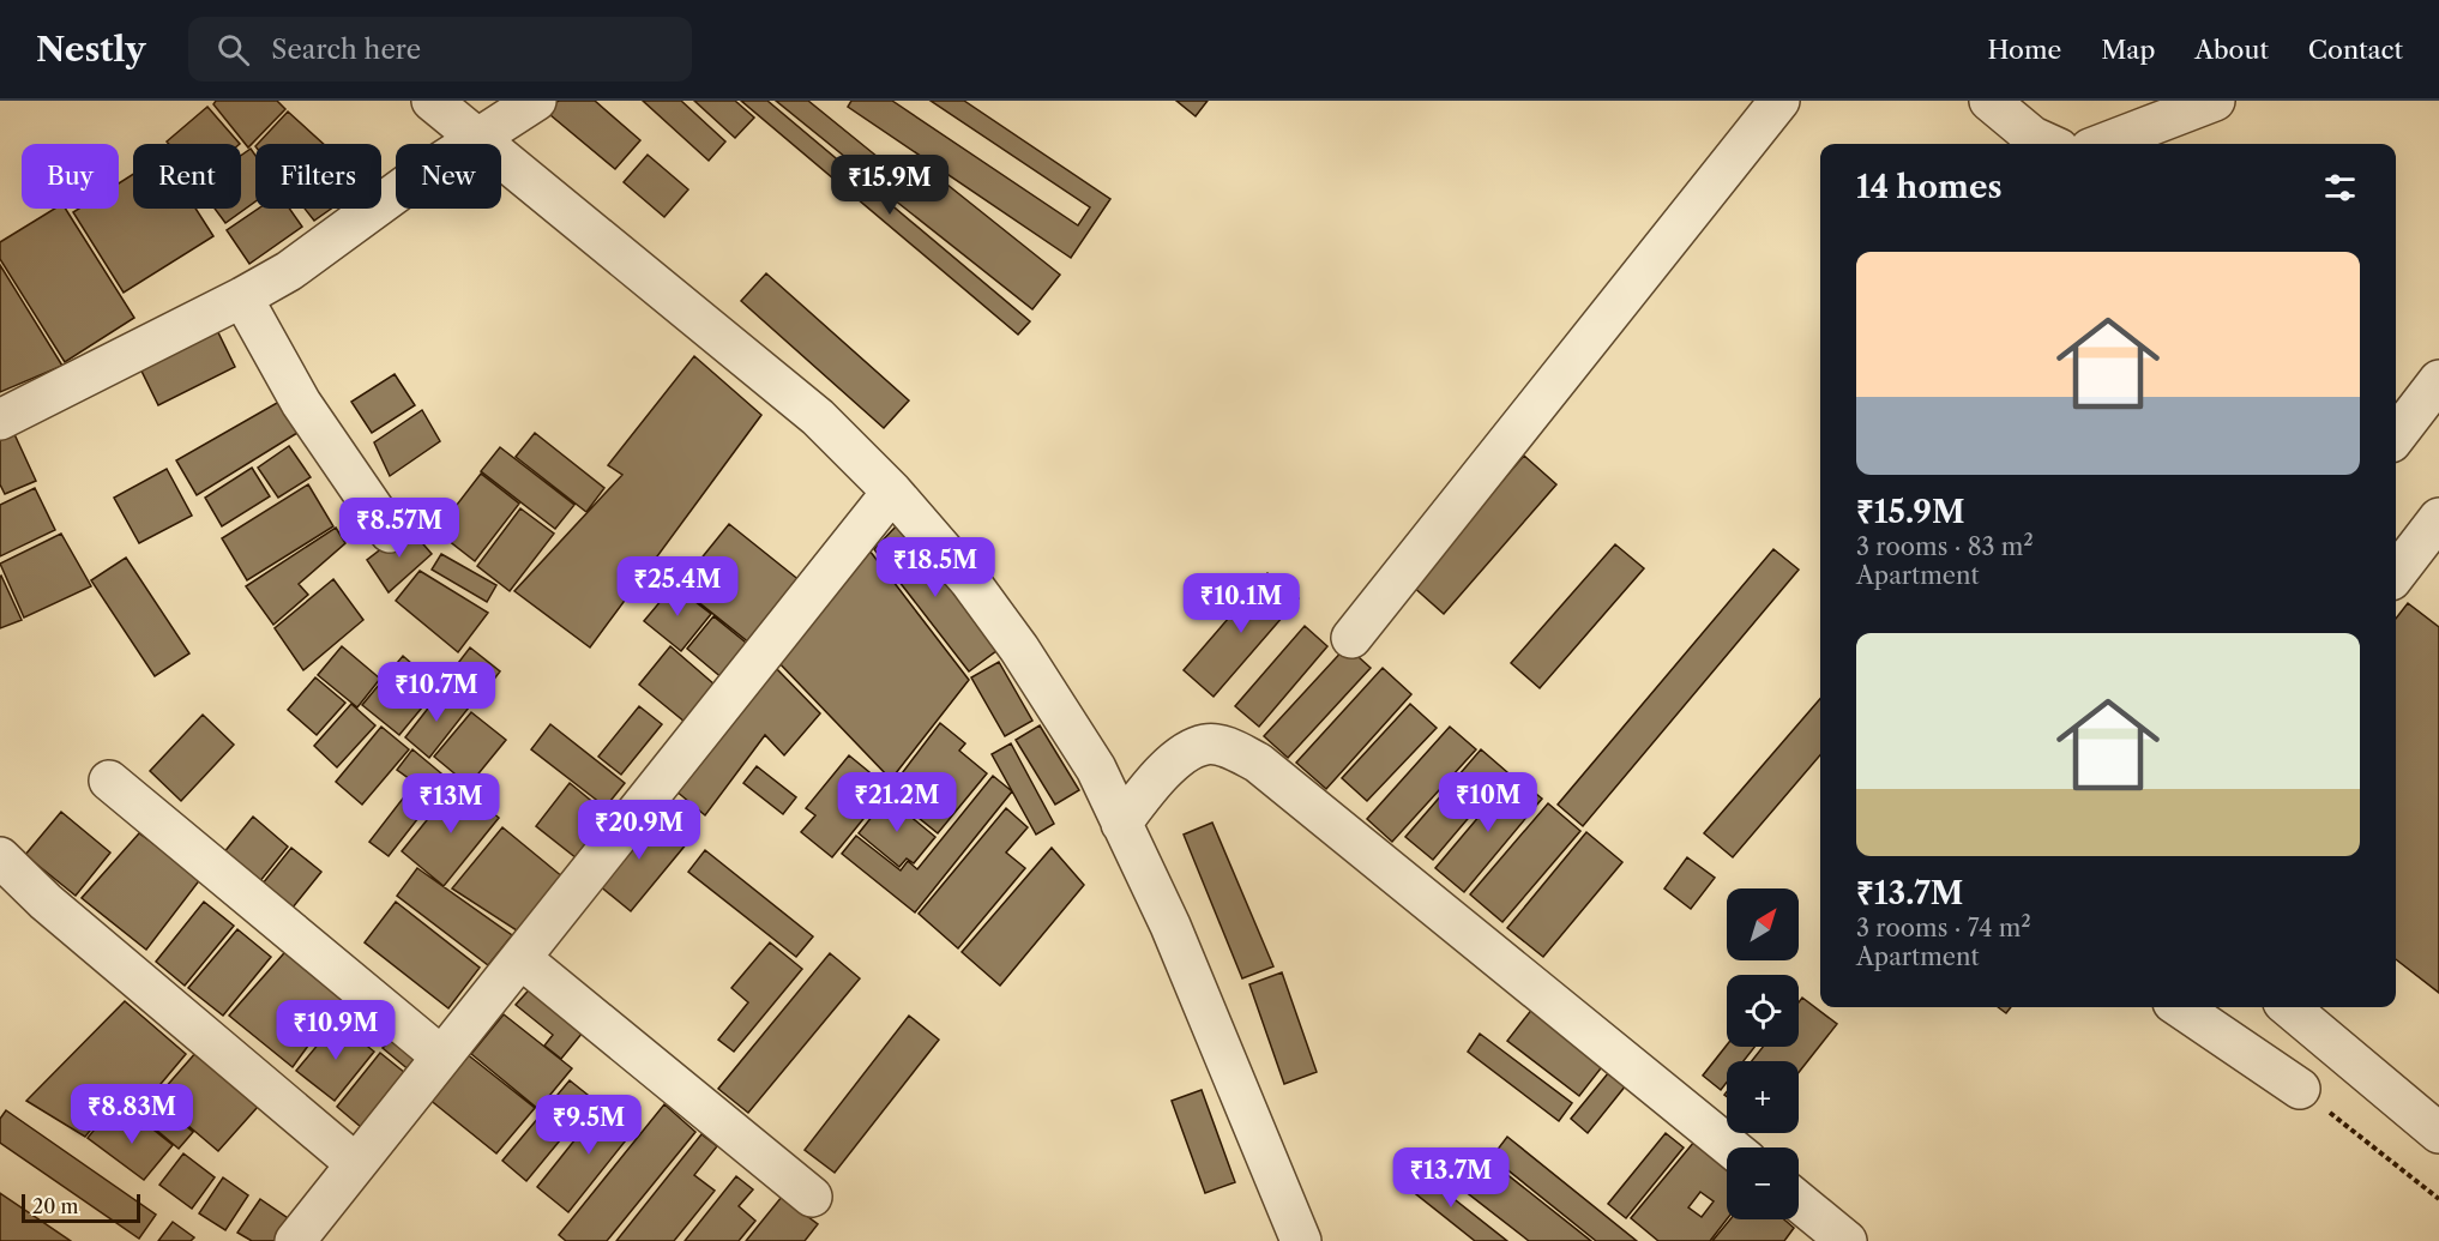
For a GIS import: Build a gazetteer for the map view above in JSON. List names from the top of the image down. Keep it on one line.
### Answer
{"scale_bar":"20 m","north":"top right","page":{"header":"Nestly","search":"Search here","nav":["Home","Map","About","Contact"],"chip":["Buy","Rent","Filters","New"],"heading":"14 homes","price":["₹15.9M","₹8.57M","₹18.5M","₹25.4M","₹10.1M","₹10.7M","₹21.2M","₹10M","₹13M","₹20.9M","₹10.9M","₹8.83M","₹9.5M","₹13.7M"],"list":[{"name":"₹15.9M","note":"3 rooms · 83 m² · Apartment"},{"name":"₹13.7M","note":"3 rooms · 74 m² · Apartment"}],"map_buttons":["+","−"],"scale":"20 m"}}
